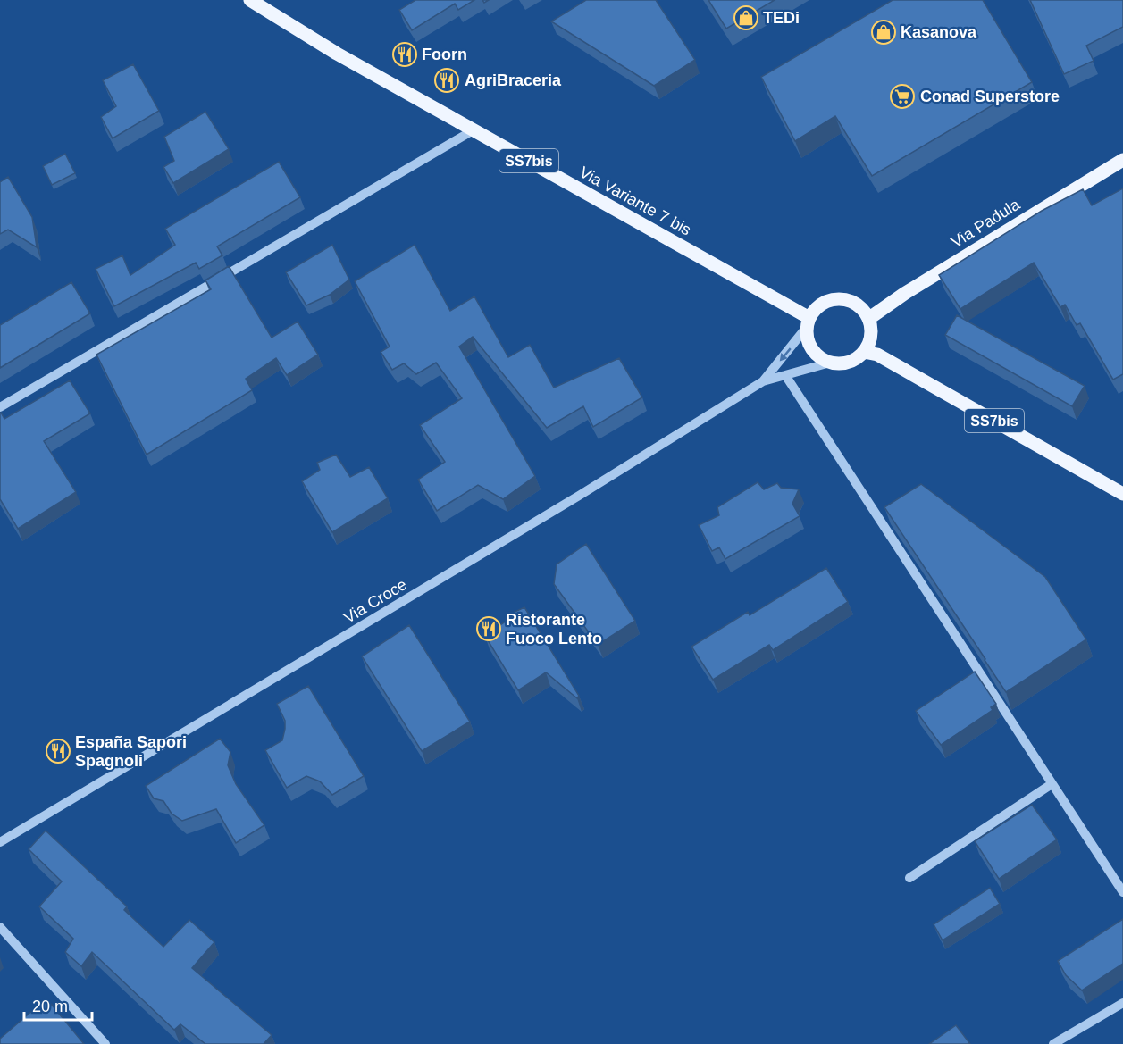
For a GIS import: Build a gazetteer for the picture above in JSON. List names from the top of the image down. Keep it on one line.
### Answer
{"streets":{"main road":["SS7bis","Via Variante 7 bis","Via Padula"],"street":["Via Croce"]},"crossings":[["SS7bis","Via Variante 7 bis"],["SS7bis","Via Padula"],["SS7bis","Via Croce"],["Via Variante 7 bis","Via Padula"],["Via Variante 7 bis","Via Croce"],["Via Padula","Via Croce"]],"places":{"shop":["TEDi","Kasanova"],"restaurant":["Foorn","AgriBraceria","Ristorante Fuoco Lento","España Sapori Spagnoli"],"supermarket":["Conad Superstore"]},"scale_bar":"20 m"}
